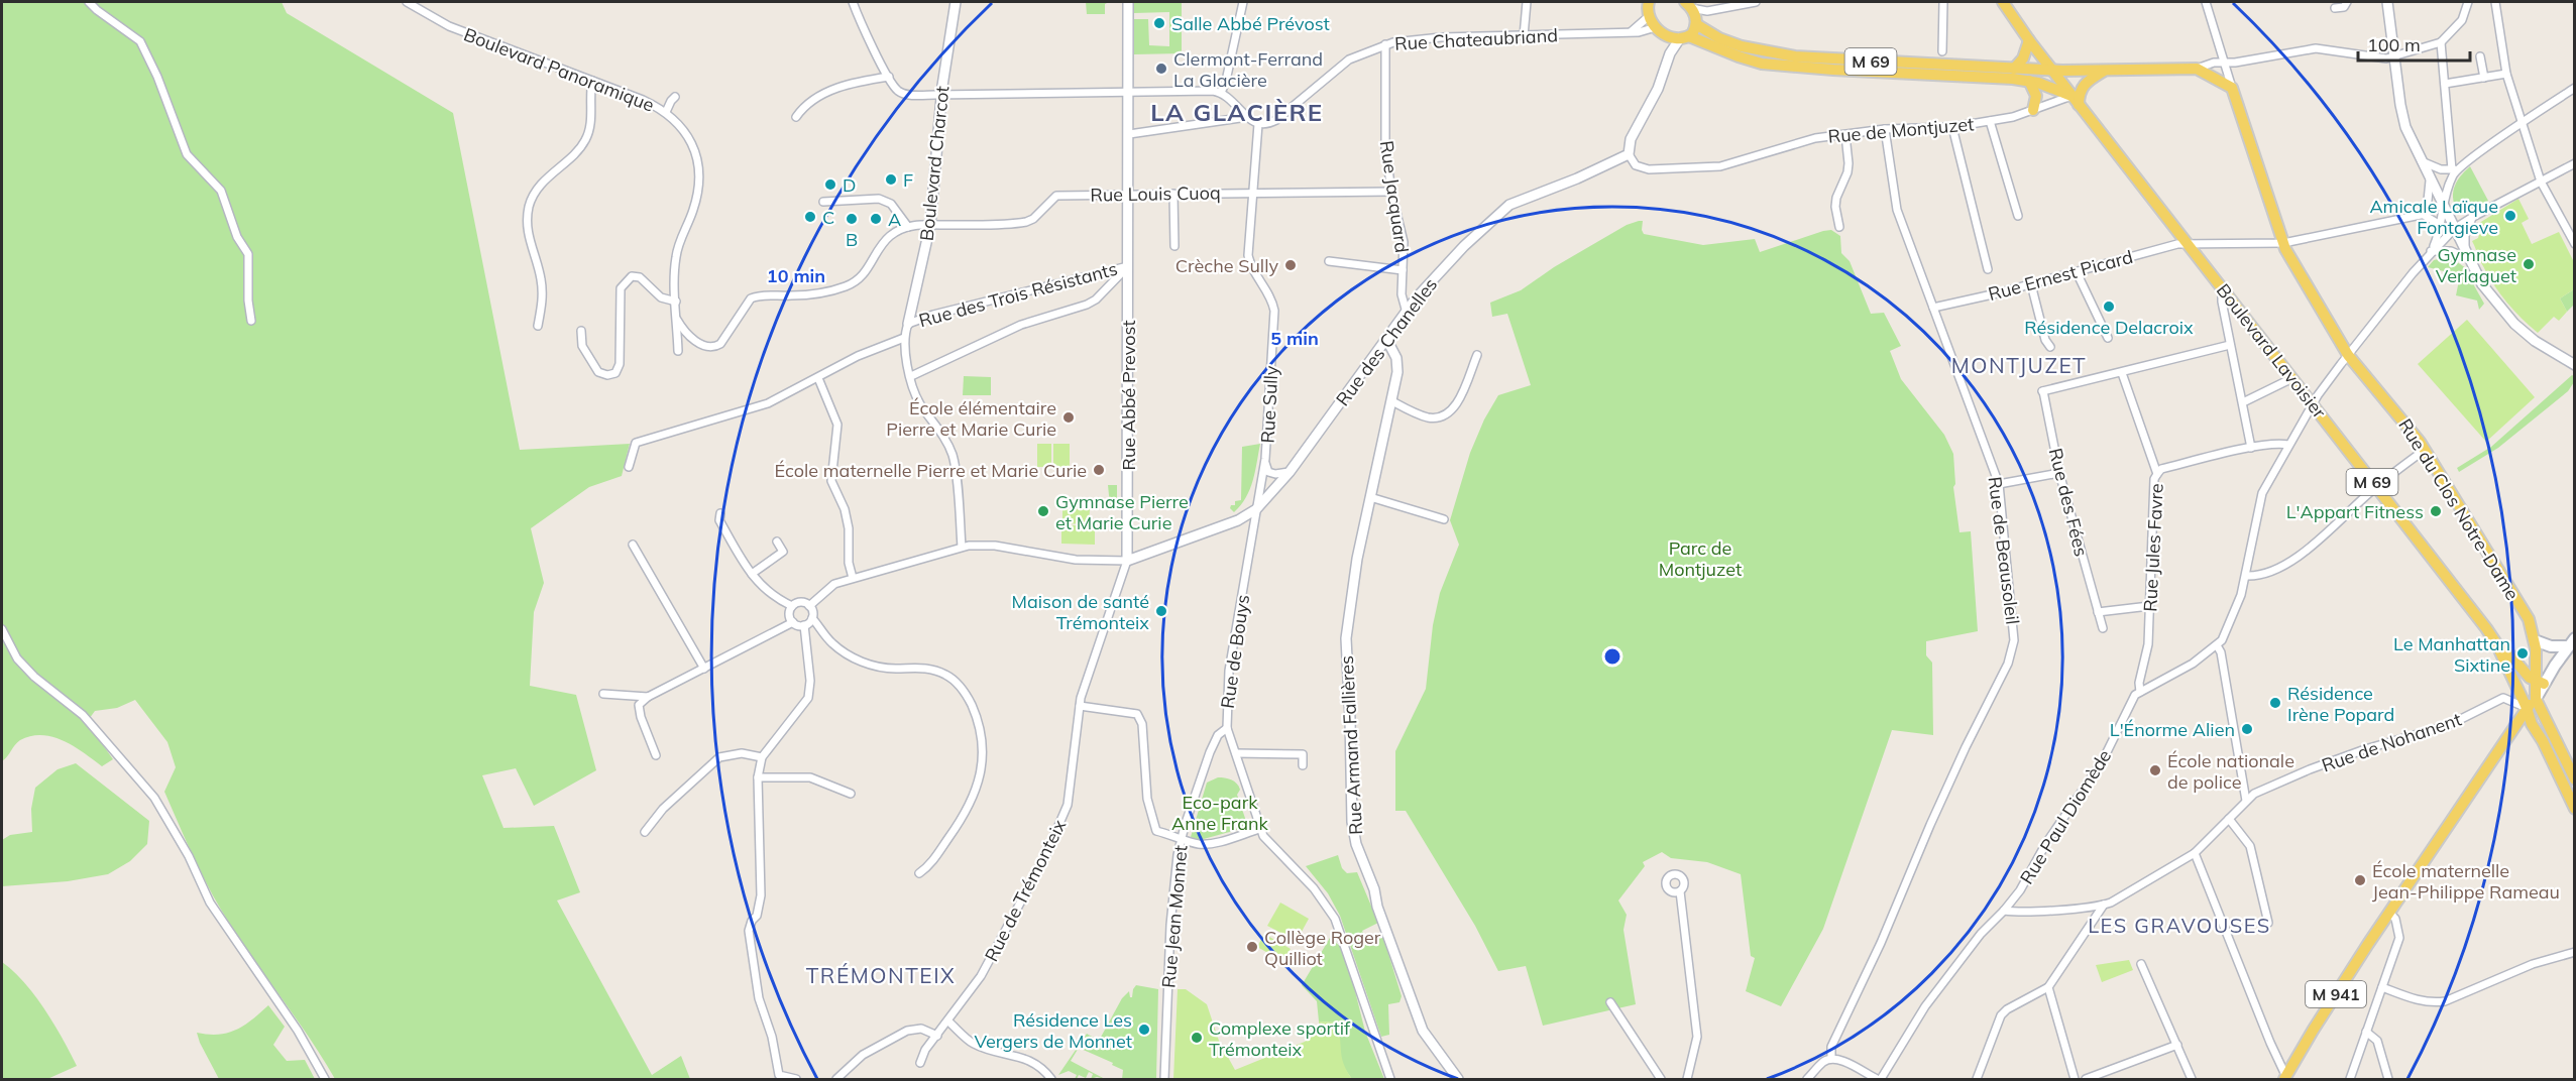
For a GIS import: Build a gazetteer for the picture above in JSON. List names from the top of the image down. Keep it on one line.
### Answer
{"streets":{"main road":["M 69","Boulevard Lavoisier","Rue du Clos Notre-Dame","M 941"],"street":["Rue Chateaubriand","Boulevard Panoramique","Rue de Montjuzet","Boulevard Charcot","Rue Louis Cuoq","Rue Jacquard","Rue Ernest Picard","Rue des Trois Résistants","Rue des Chanelles","Rue Abbé Prevost","Rue Sully","Rue des Fées","Rue Jules Favre","Rue de Beausoleil","Rue de Bouys","Rue de Nohanent","Rue Armand Fallières","Rue Paul Diomède","Rue de Trémonteix","Rue Jean Monnet"]},"crossings":[["Rue Chateaubriand","Rue Jacquard"],["Rue Chateaubriand","Rue Sully"],["M 69","Rue de Montjuzet"],["M 69","Boulevard Lavoisier"],["M 69","Rue du Clos Notre-Dame"],["M 69","Rue de Nohanent"],["M 69","M 941"],["Rue de Montjuzet","Rue des Chanelles"],["Rue de Montjuzet","Boulevard Lavoisier"],["Rue de Montjuzet","Rue de Beausoleil"],["Boulevard Charcot","Rue Louis Cuoq"],["Boulevard Charcot","Rue des Trois Résistants"],["Rue Louis Cuoq","Rue Jacquard"],["Rue Louis Cuoq","Rue Abbé Prevost"],["Rue Louis Cuoq","Rue Sully"],["Rue Jacquard","Rue des Chanelles"],["Rue Ernest Picard","Boulevard Lavoisier"],["Rue Ernest Picard","Rue du Clos Notre-Dame"],["Rue Ernest Picard","Rue de Beausoleil"],["Rue Ernest Picard","Rue Paul Diomède"],["Rue des Trois Résistants","Rue Abbé Prevost"],["Rue des Chanelles","Rue Abbé Prevost"],["Rue des Chanelles","Rue Sully"],["Rue des Chanelles","Rue de Bouys"],["Rue des Chanelles","Rue Armand Fallières"],["Rue des Chanelles","Rue de Trémonteix"],["Boulevard Lavoisier","Rue de Nohanent"],["Boulevard Lavoisier","Rue Paul Diomède"],["Boulevard Lavoisier","M 941"],["Rue Abbé Prevost","Rue de Trémonteix"],["Rue Sully","Rue de Bouys"],["Rue des Fées","Rue Jules Favre"],["Rue du Clos Notre-Dame","Rue Paul Diomède"],["Rue du Clos Notre-Dame","M 941"],["Rue Jules Favre","Rue Paul Diomède"],["Rue de Bouys","Rue Jean Monnet"],["Rue de Nohanent","Rue Paul Diomède"],["Rue de Nohanent","M 941"]],"districts":["LA GLACIÈRE","MONTJUZET","LES GRAVOUSES","TRÉMONTEIX"],"parks":["Parc de Montjuzet","Eco-park Anne Frank"],"places":["Salle Abbé Prévost","Clermont-Ferrand La Glacière","F","D","Amicale Laïque Fontgieve","C","B","A","Gymnase Verlaguet","Crèche Sully","Résidence Delacroix","École élémentaire Pierre et Marie Curie","École maternelle Pierre et Marie Curie","Gymnase Pierre et Marie Curie","L'Appart Fitness","Maison de santé Trémonteix","Le Manhattan Sixtine","Résidence Irène Popard","L'Énorme Alien","École nationale de police","École maternelle Jean-Philippe Rameau","Collège Roger Quilliot","Résidence Les Vergers de Monnet","Complexe sportif Trémonteix"],"scale_bar":"100 m","rings":["10 min","5 min"]}
